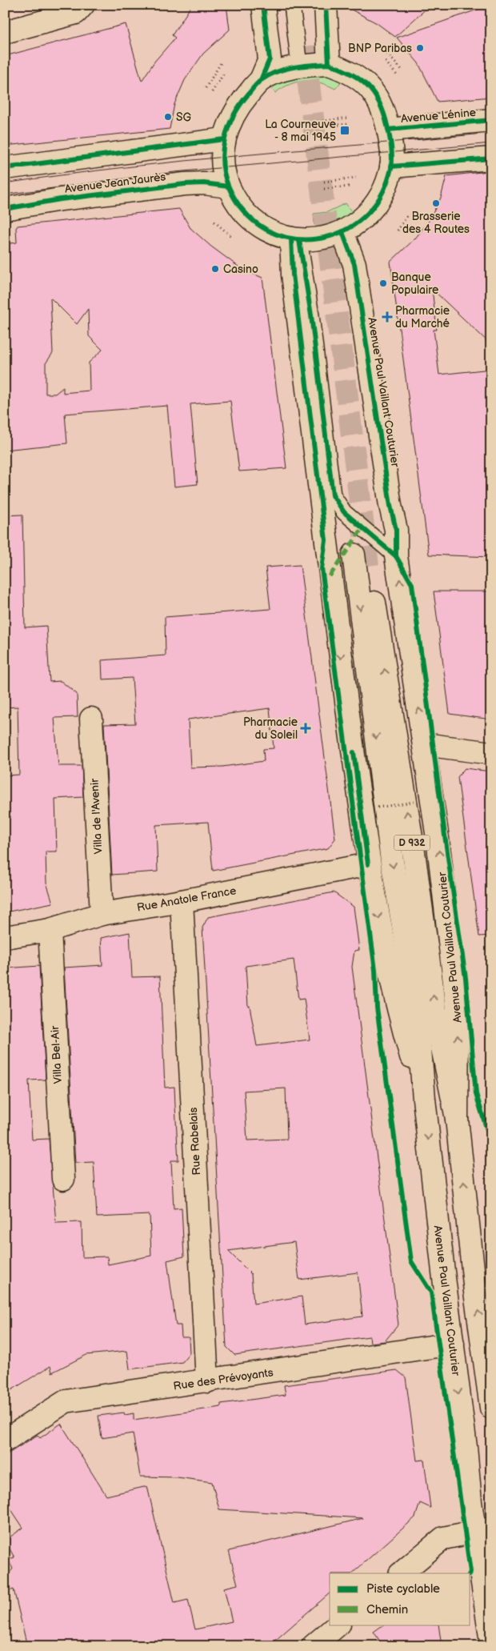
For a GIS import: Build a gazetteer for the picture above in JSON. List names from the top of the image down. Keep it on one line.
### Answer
{"streets":{"main road":["Avenue Lénine","Avenue Jean Jaurès","Avenue Paul Vaillant Couturier","Villa de l'Avenir","D 932","Rue Anatole France","Villa Bel-Air","Rue Rabelais","Rue des Prévoyants"]},"crossings":[["Avenue Paul Vaillant Couturier","D 932"],["Avenue Paul Vaillant Couturier","Rue Anatole France"],["Avenue Paul Vaillant Couturier","Rue des Prévoyants"],["Villa de l'Avenir","Rue Anatole France"],["Rue Anatole France","Villa Bel-Air"],["Rue Anatole France","Rue Rabelais"],["Rue Rabelais","Rue des Prévoyants"]],"places":{"other":["BNP Paribas","SG","Brasserie des 4 Routes","Casino","Banque Populaire"],"transit":["La Courneuve - 8 mai 1945"],"health":["Pharmacie du Marché","Pharmacie du Soleil"]},"legend":["Piste cyclable","Chemin"]}
